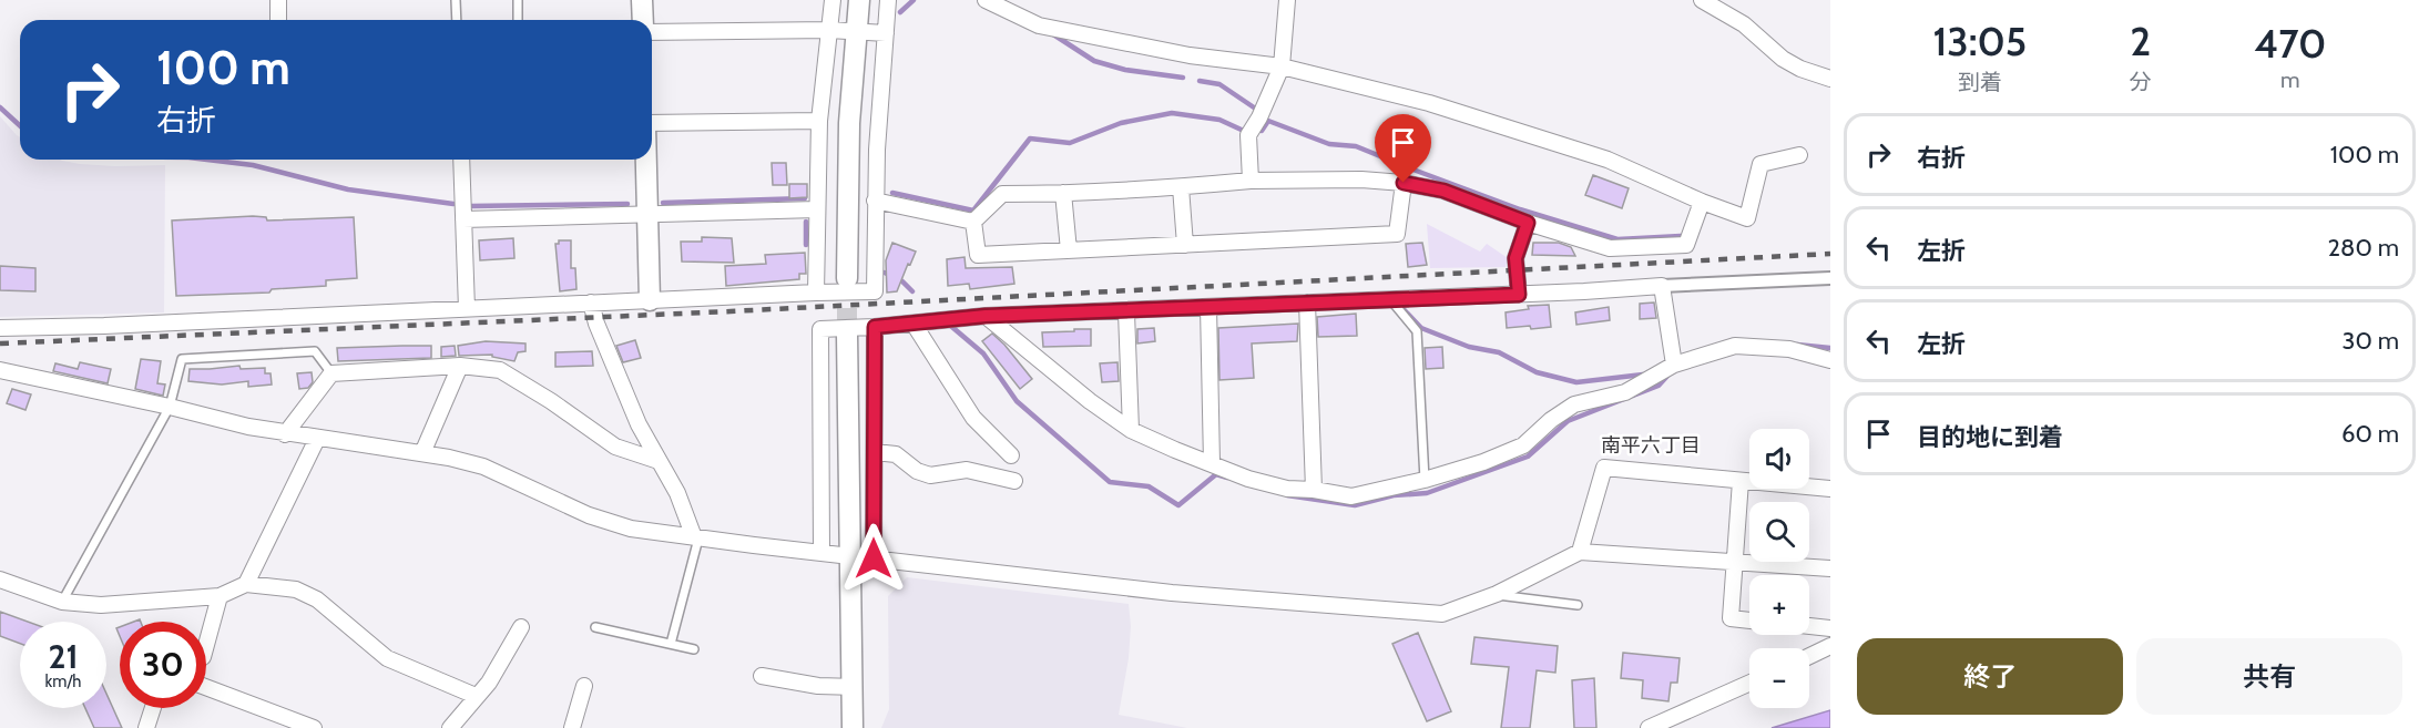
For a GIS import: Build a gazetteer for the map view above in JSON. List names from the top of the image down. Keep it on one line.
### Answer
{"districts":["南平六丁目"],"page":{"eta":["13:05","到着","2","分","470","m"],"turn":["100 m","右折"],"list":[{"name":"右折","value":"100 m"},{"name":"左折","value":"280 m"},{"name":"左折","value":"30 m"},{"name":"目的地に到着","value":"60 m"}],"map_buttons":["+","−"],"speed":"21 km/h","limit":"30","buttons":["終了","共有"]}}
